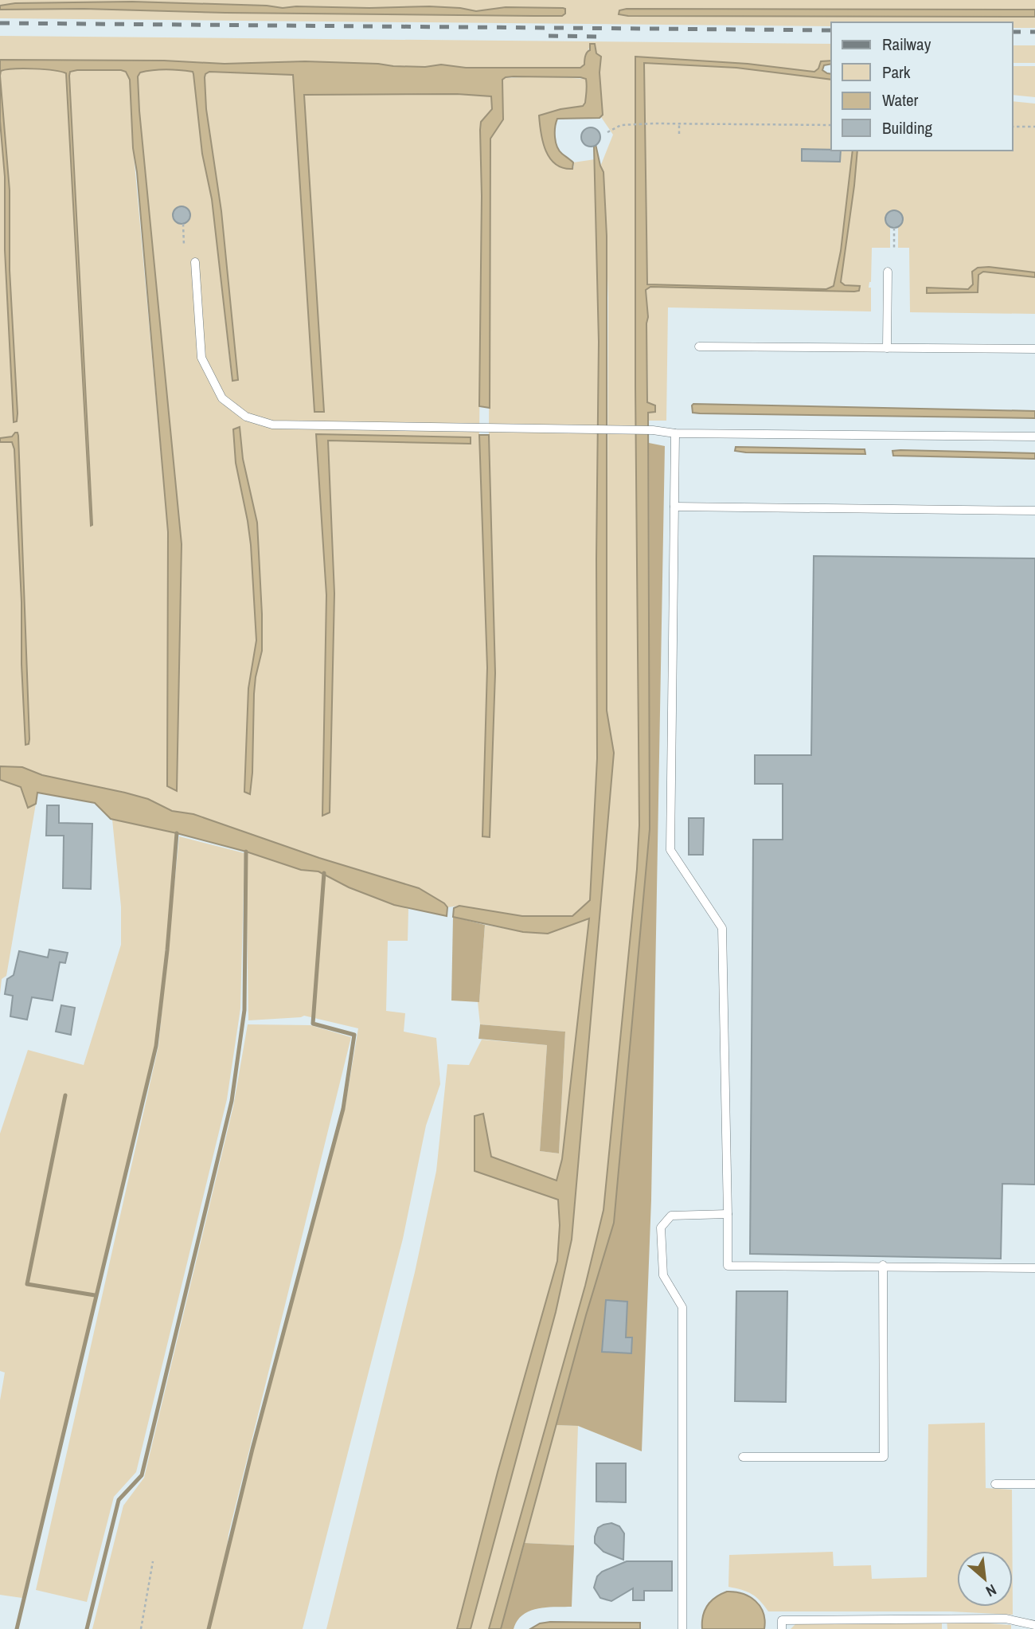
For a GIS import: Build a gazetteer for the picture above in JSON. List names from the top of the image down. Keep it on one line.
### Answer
{"legend":["Railway","Park","Water","Building"],"north":"bottom right"}
